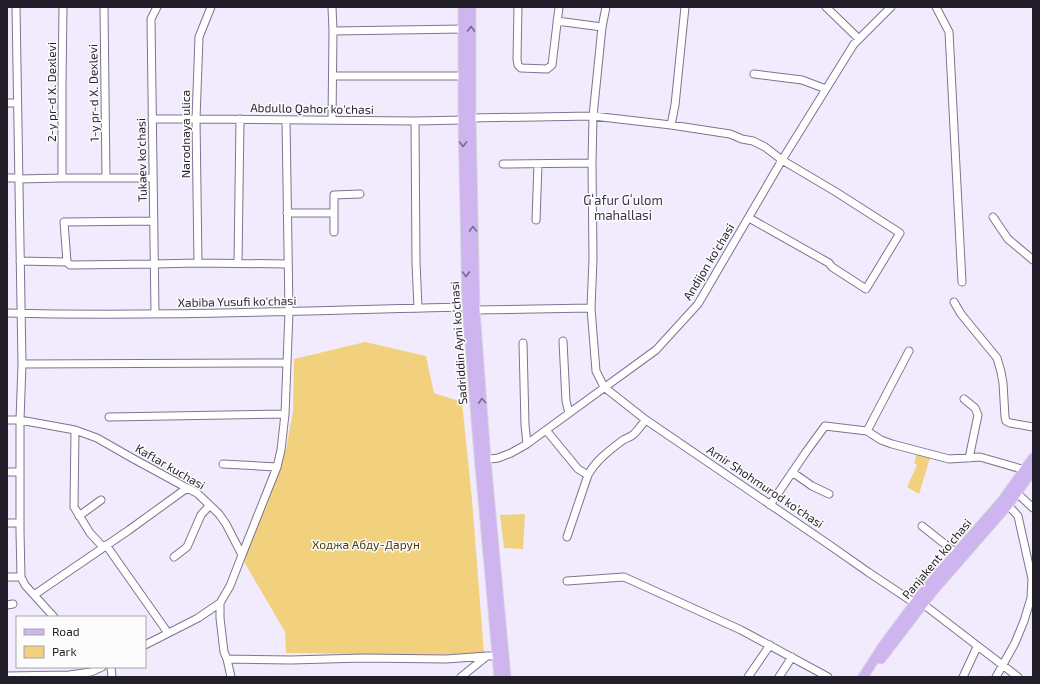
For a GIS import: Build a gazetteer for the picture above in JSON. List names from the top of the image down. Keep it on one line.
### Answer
{"streets":{"main road":["Sadriddin Ayni ko'chasi","Panjakent ko'chasi"],"street":["2-y pr-d X. Dexlevi","1-y pr-d X. Dexlevi","Abdullo Qahor ko'chasi","Narodnaya ulica","Tukaev ko'chasi","Andijon ko'chasi","Xabiba Yusufi ko'chasi","Kaftar kuchasi","Amir Shohmurod ko'chasi"]},"crossings":[["Abdullo Qahor ko'chasi","Narodnaya ulica"],["Abdullo Qahor ko'chasi","Tukaev ko'chasi"],["Abdullo Qahor ko'chasi","Andijon ko'chasi"],["Abdullo Qahor ko'chasi","Sadriddin Ayni ko'chasi"],["Tukaev ko'chasi","Xabiba Yusufi ko'chasi"],["Andijon ko'chasi","Sadriddin Ayni ko'chasi"],["Andijon ko'chasi","Amir Shohmurod ko'chasi"],["Xabiba Yusufi ko'chasi","Sadriddin Ayni ko'chasi"],["Amir Shohmurod ko'chasi","Panjakent ko'chasi"]],"districts":["Gʻafur Gʻulom mahallasi"],"parks":["Ходжа Абду-Дарун"],"legend":["Road","Park"]}
